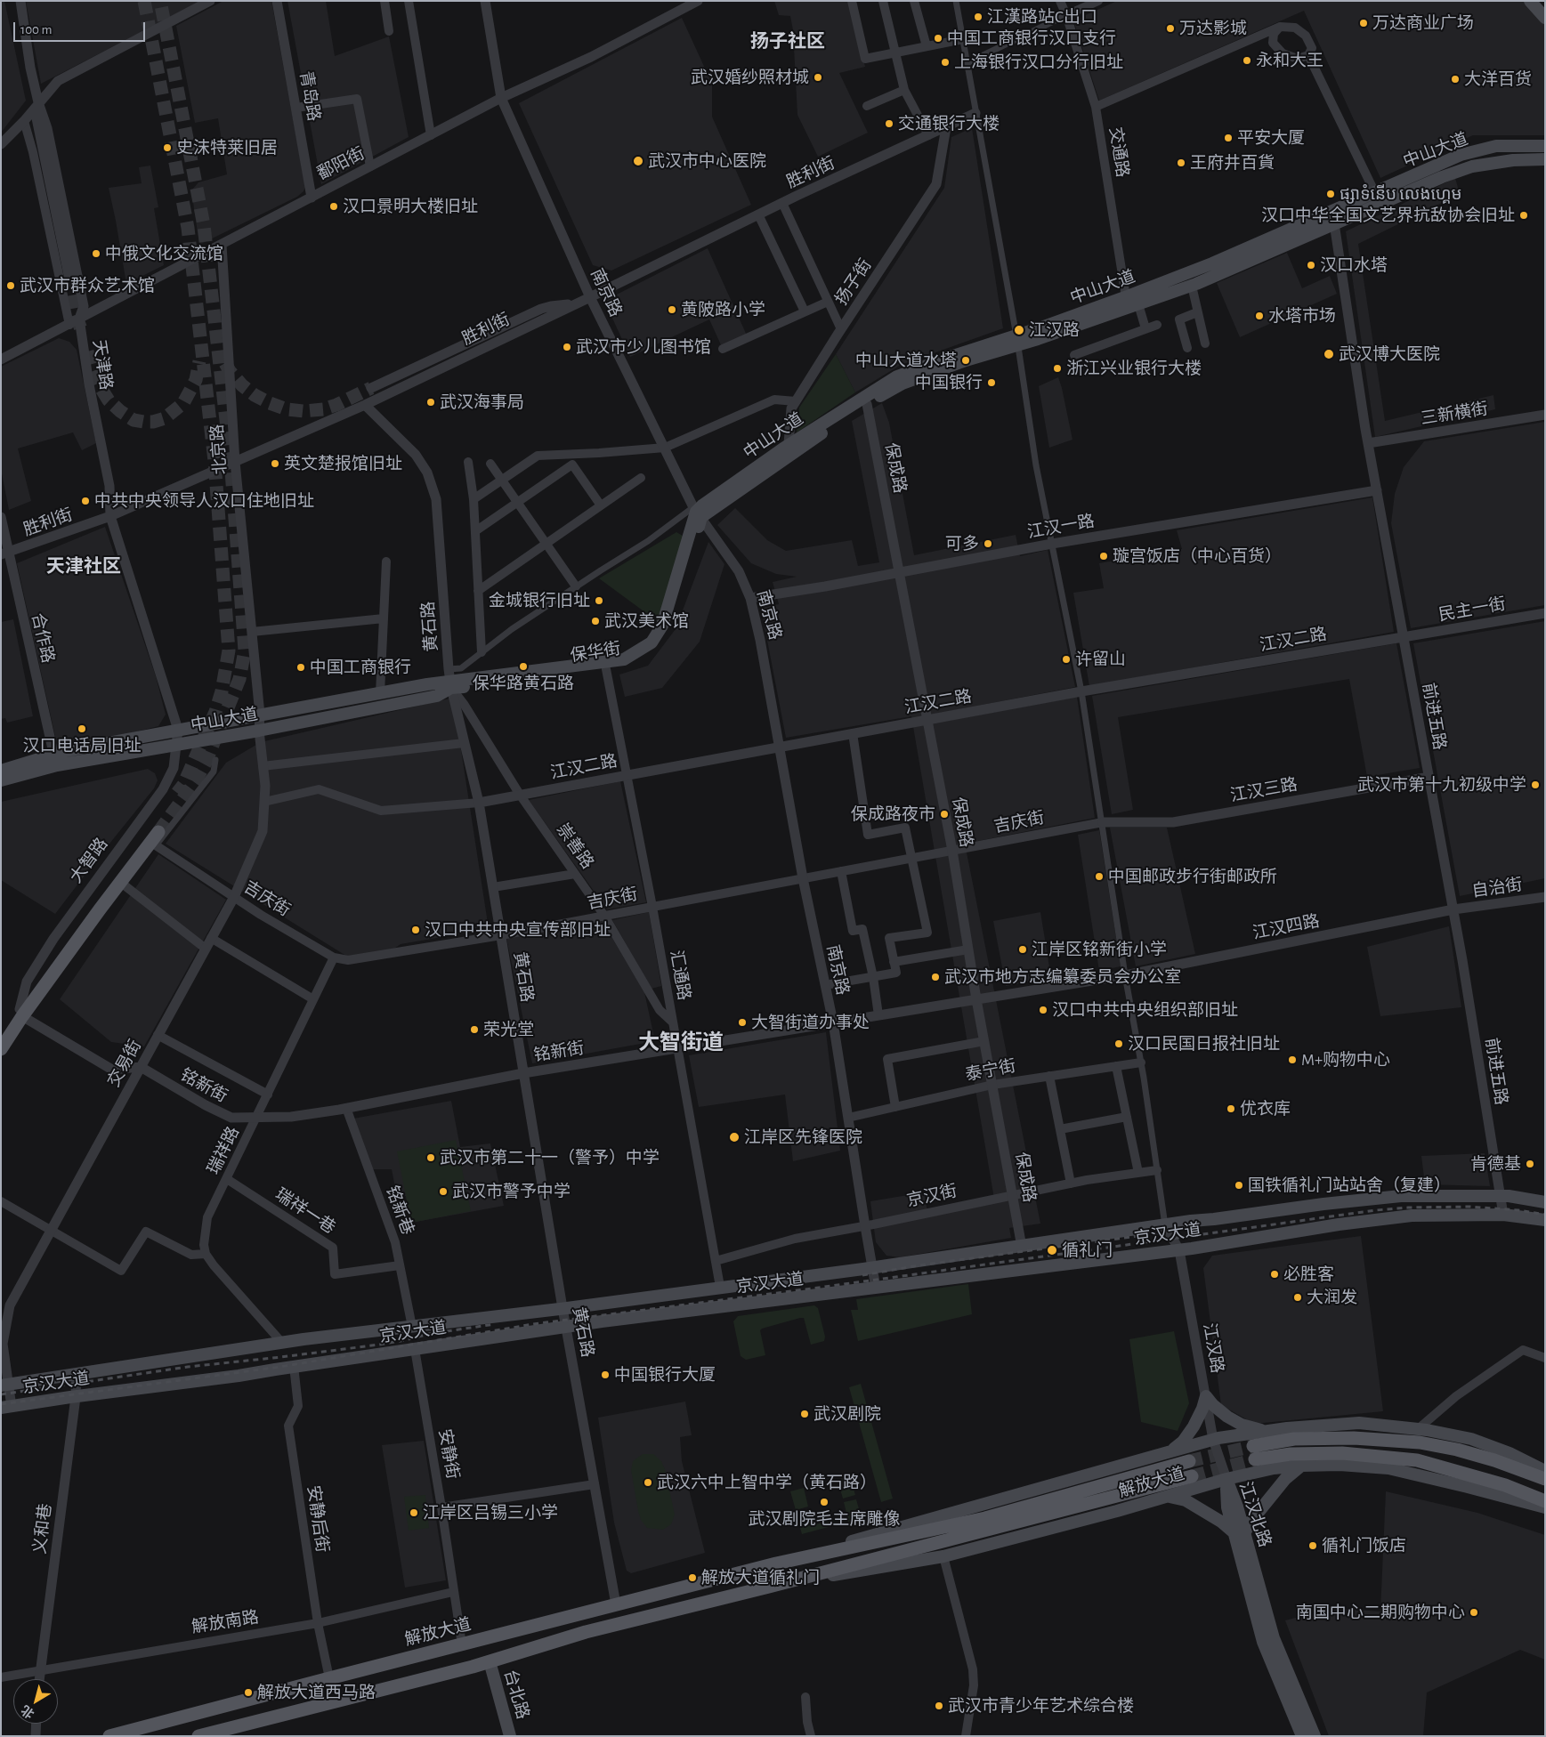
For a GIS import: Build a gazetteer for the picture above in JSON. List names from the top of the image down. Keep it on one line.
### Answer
{"streets":{"main road":["中山大道","保华街","大智路","京汉大道","解放大道","江汉北路","台北路"],"street":["青岛路","交通路","鄱阳街","胜利街","扬子街","南京路","天津路","三新横街","北京路","保成路","江汉一路","民主一街","黄石路","合作路","江汉二路","前进五路","江汉三路","吉庆街","崇善路","自治街","江汉四路","汇通路","铭新街","交易街","泰宁街","瑞祥路","京汉街","铭新巷","瑞祥一巷","江汉路","安静街","安静后街","义和巷","解放南路"]},"crossings":[["青岛路","鄱阳街"],["中山大道","交通路"],["中山大道","扬子街"],["中山大道","南京路"],["中山大道","天津路"],["中山大道","北京路"],["中山大道","保成路"],["中山大道","黄石路"],["中山大道","合作路"],["中山大道","保华街"],["中山大道","前进五路"],["中山大道","崇善路"],["中山大道","大智路"],["中山大道","交易街"],["鄱阳街","南京路"],["鄱阳街","天津路"],["鄱阳街","北京路"],["胜利街","扬子街"],["胜利街","南京路"],["胜利街","天津路"],["胜利街","北京路"],["胜利街","黄石路"],["胜利街","合作路"],["南京路","江汉一路"],["南京路","江汉二路"],["南京路","保华街"],["南京路","吉庆街"],["南京路","铭新街"],["南京路","泰宁街"],["南京路","京汉街"],["南京路","京汉大道"],["天津路","大智路"],["三新横街","前进五路"],["北京路","交易街"],["保成路","江汉一路"],["保成路","江汉二路"],["保成路","吉庆街"],["保成路","铭新街"],["保成路","泰宁街"],["保成路","京汉街"],["保成路","京汉大道"],["江汉一路","前进五路"],["民主一街","江汉二路"],["民主一街","前进五路"],["黄石路","江汉二路"],["黄石路","保华街"],["黄石路","吉庆街"],["黄石路","崇善路"],["黄石路","铭新街"],["黄石路","京汉大道"],["黄石路","解放大道"],["江汉二路","前进五路"],["江汉二路","崇善路"],["江汉二路","汇通路"],["保华街","崇善路"],["保华街","汇通路"],["前进五路","江汉三路"],["前进五路","自治街"],["前进五路","江汉四路"],["前进五路","京汉大道"],["江汉三路","吉庆街"],["吉庆街","崇善路"],["吉庆街","大智路"],["吉庆街","汇通路"],["吉庆街","交易街"],["吉庆街","瑞祥路"],["崇善路","汇通路"],["自治街","江汉四路"],["江汉四路","铭新街"],["汇通路","铭新街"],["汇通路","京汉街"],["汇通路","京汉大道"],["铭新街","交易街"],["铭新街","瑞祥路"],["铭新街","铭新巷"],["交易街","京汉大道"],["瑞祥路","瑞祥一巷"],["铭新巷","瑞祥一巷"],["铭新巷","京汉大道"],["京汉大道","江汉路"],["京汉大道","安静街"],["京汉大道","安静后街"],["京汉大道","义和巷"],["江汉路","解放大道"],["江汉路","江汉北路"],["安静街","解放大道"],["安静街","解放南路"],["解放大道","江汉北路"],["解放大道","安静后街"],["解放大道","台北路"],["安静后街","解放南路"],["义和巷","解放南路"]],"districts":["扬子社区","天津社区","大智街道"],"places":["江漢路站C出口","万达商业广场","万达影城","中国工商银行汉口支行","永和大王","上海银行汉口分行旧址","武汉婚纱照材城","大洋百货","交通银行大楼","平安大厦","史沫特莱旧居","武汉市中心医院","王府井百貨","ផ្សាទំនើប លេងហ្គេម","汉口景明大楼旧址","汉口中华全国文艺界抗敌协会旧址","中俄文化交流馆","汉口水塔","武汉市群众艺术馆","黄陂路小学","水塔市场","江汉路","武汉市少儿图书馆","武汉博大医院","中山大道水塔","浙江兴业银行大楼","中国银行","武汉海事局","英文楚报馆旧址","中共中央领导人汉口住地旧址","可多","璇宫饭店（中心百货）","金城银行旧址","武汉美术馆","许留山","保华路黄石路","中国工商银行","汉口电话局旧址","武汉市第十九初级中学","保成路夜市","中国邮政步行街邮政所","汉口中共中央宣传部旧址","江岸区铭新街小学","武汉市地方志编纂委员会办公室","汉口中共中央组织部旧址","大智街道办事处","荣光堂","汉口民国日报社旧址","M+购物中心","优衣库","江岸区先锋医院","武汉市第二十一（警予）中学","肯德基","国铁循礼门站站舍（复建）","武汉市警予中学","循礼门","必胜客","大润发","中国银行大厦","武汉剧院","武汉六中上智中学（黄石路）","武汉剧院毛主席雕像","江岸区吕锡三小学","循礼门饭店","解放大道循礼门","南国中心二期购物中心","解放大道西马路","武汉市青少年艺术综合楼"],"scale_bar":"100 m","north":"bottom left"}
